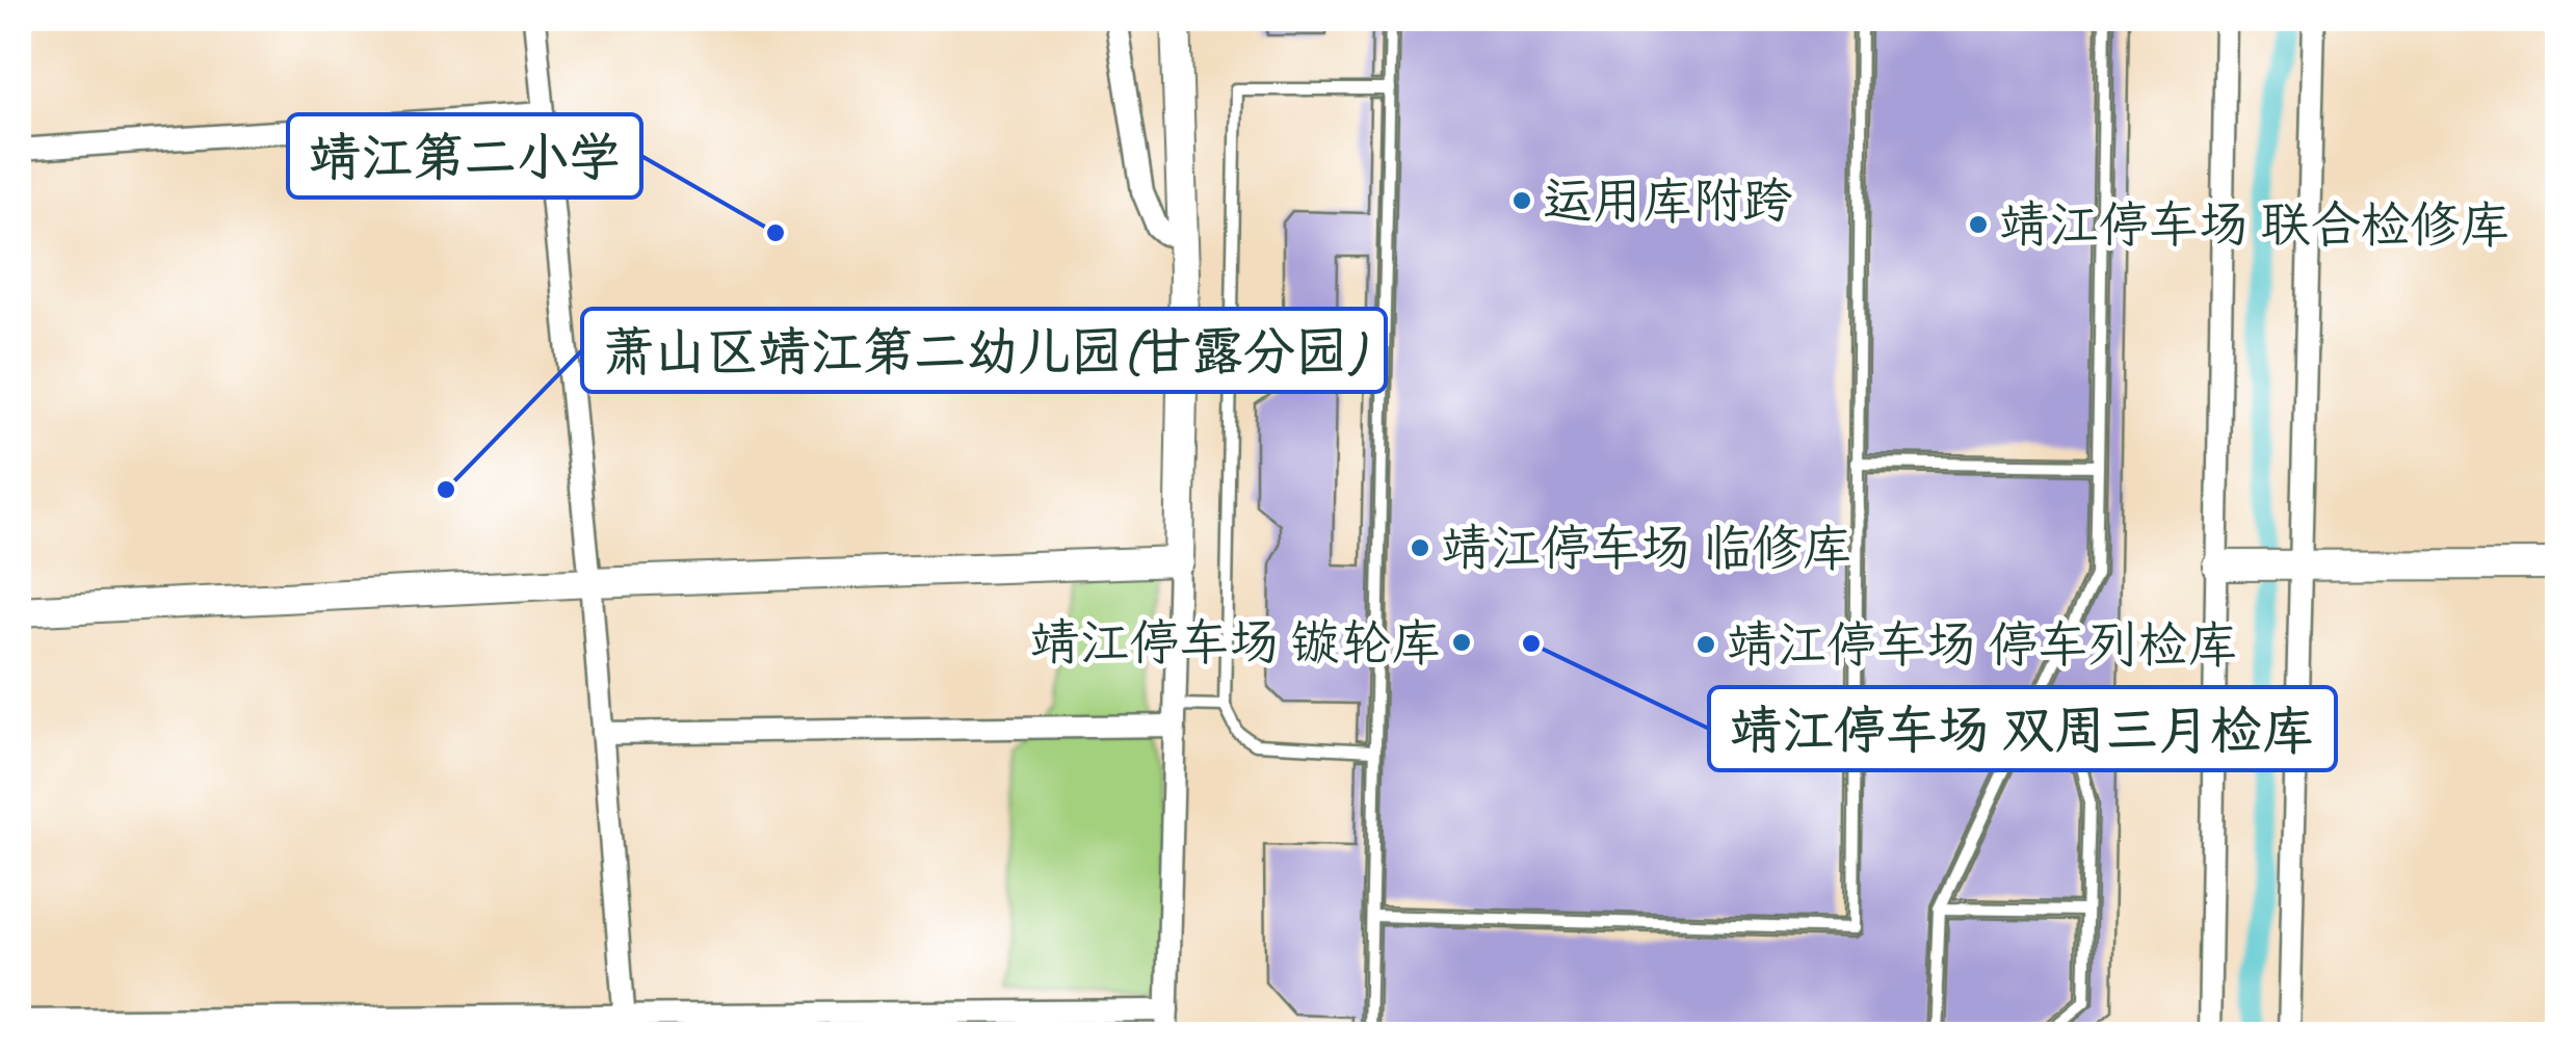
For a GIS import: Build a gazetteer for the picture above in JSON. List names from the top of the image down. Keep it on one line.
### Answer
{"places":["运用库附跨","靖江停车场 联合检修库","靖江第二小学","萧山区靖江第二幼儿园(甘露分园)","靖江停车场 临修库","靖江停车场 镟轮库","靖江停车场 双周三月检库","靖江停车场 停车列检库"]}
